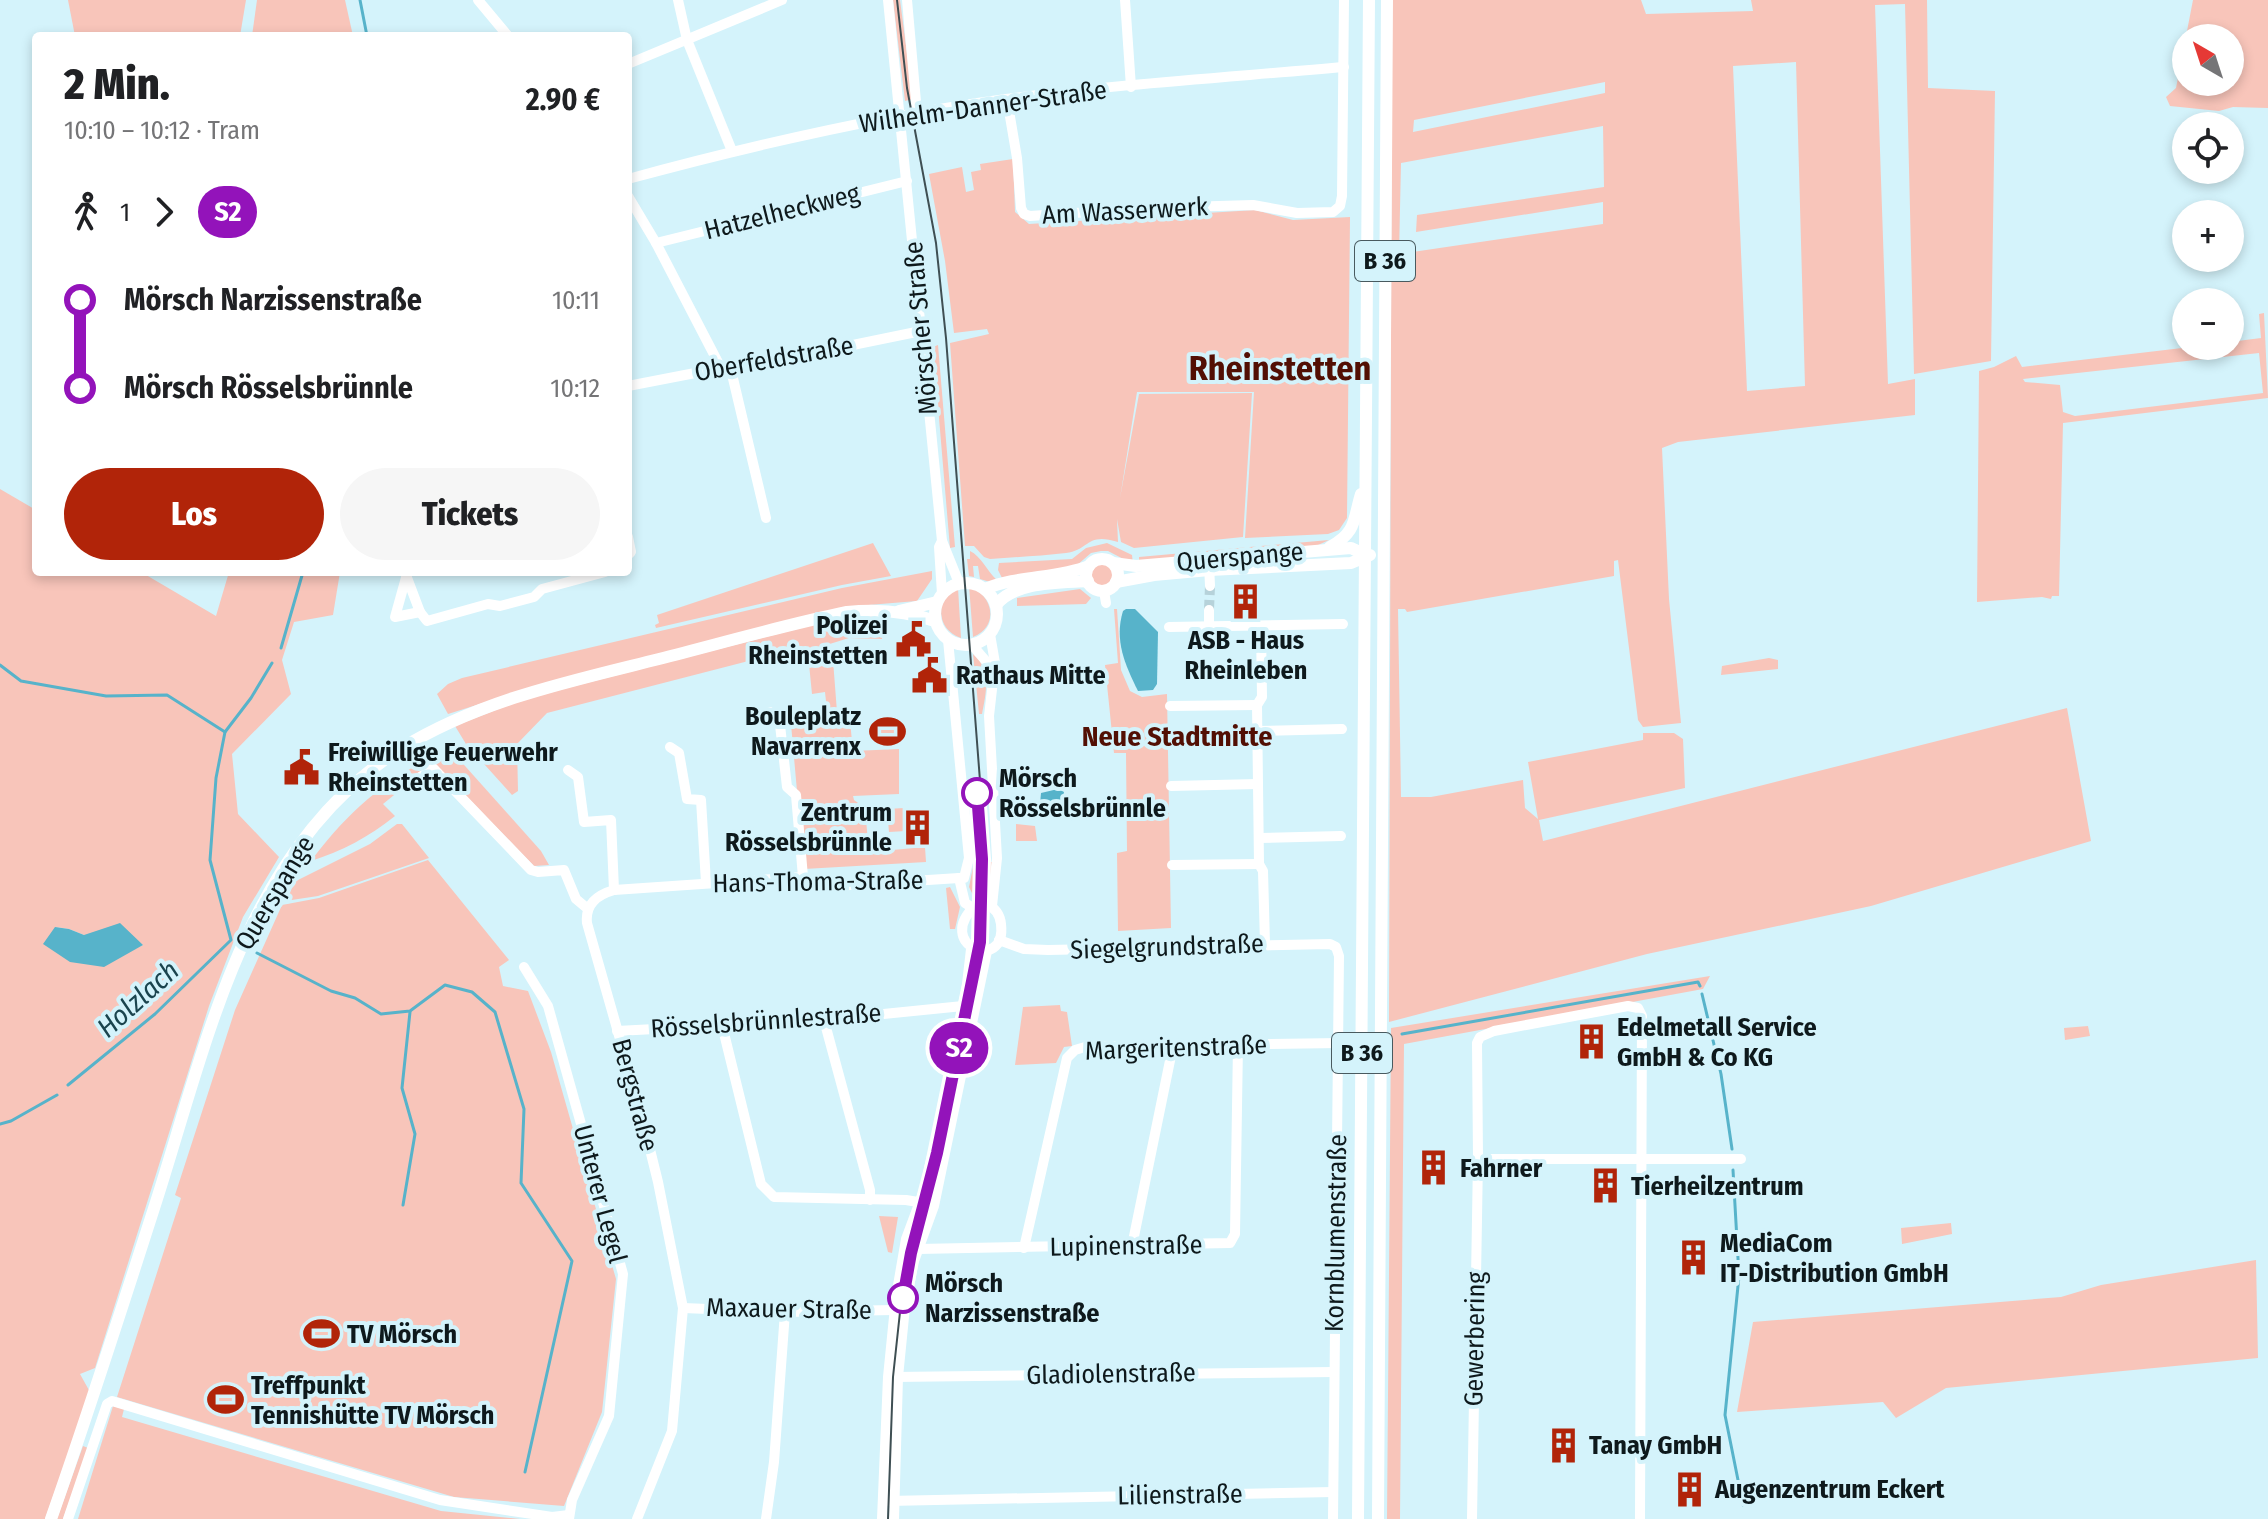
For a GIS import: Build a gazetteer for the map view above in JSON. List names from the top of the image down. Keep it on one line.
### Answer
{"streets":{"main road":["B 36","Querspange"],"street":["Wilhelm-Danner-Straße","Am Wasserwerk","Hatzelheckweg","Mörscher Straße","Oberfeldstraße","Hans-Thoma-Straße","Siegelgrundstraße","Rösselsbrünnlestraße","Margeritenstraße","Bergstraße","Unterer Legel","Kornblumenstraße","Lupinenstraße","Maxauer Straße","Gewerbering","Gladiolenstraße","Lilienstraße"]},"crossings":[["Wilhelm-Danner-Straße","Am Wasserwerk"],["Wilhelm-Danner-Straße","Mörscher Straße"],["Hatzelheckweg","Mörscher Straße"],["B 36","Querspange"],["Mörscher Straße","Oberfeldstraße"],["Siegelgrundstraße","Kornblumenstraße"],["Rösselsbrünnlestraße","Bergstraße"],["Margeritenstraße","Kornblumenstraße"],["Margeritenstraße","Lupinenstraße"],["Bergstraße","Maxauer Straße"],["Kornblumenstraße","Gladiolenstraße"],["Kornblumenstraße","Lilienstraße"]],"districts":["Rheinstetten","Neue Stadtmitte"],"water":["Holzlach"],"places":{"building":["ASB - Haus Rheinleben","Zentrum Rösselsbrünnle","Edelmetall Service GmbH & Co KG","Fahrner","Tierheilzentrum","MediaCom IT-Distribution GmbH","Tanay GmbH","Augenzentrum Eckert"],"public building":["Polizei Rheinstetten","Rathaus Mitte","Freiwillige Feuerwehr Rheinstetten"],"sports":["Bouleplatz Navarrenx","TV Mörsch","Treffpunkt Tennishütte TV Mörsch"],"other":["Mörsch Rösselsbrünnle","Mörsch Narzissenstraße"]},"lines":["tram line S2"],"north":"top left","page":{"on_map":"S2","map_buttons":["+","−"],"heading":["2 Min.","10:10 – 10:12 · Tram","2.90 €"],"legs":["1","S2"],"list":[{"name":"Mörsch Narzissenstraße","value":"10:11"},{"name":"Mörsch Rösselsbrünnle","value":"10:12"}],"buttons":["Los","Tickets"]}}
